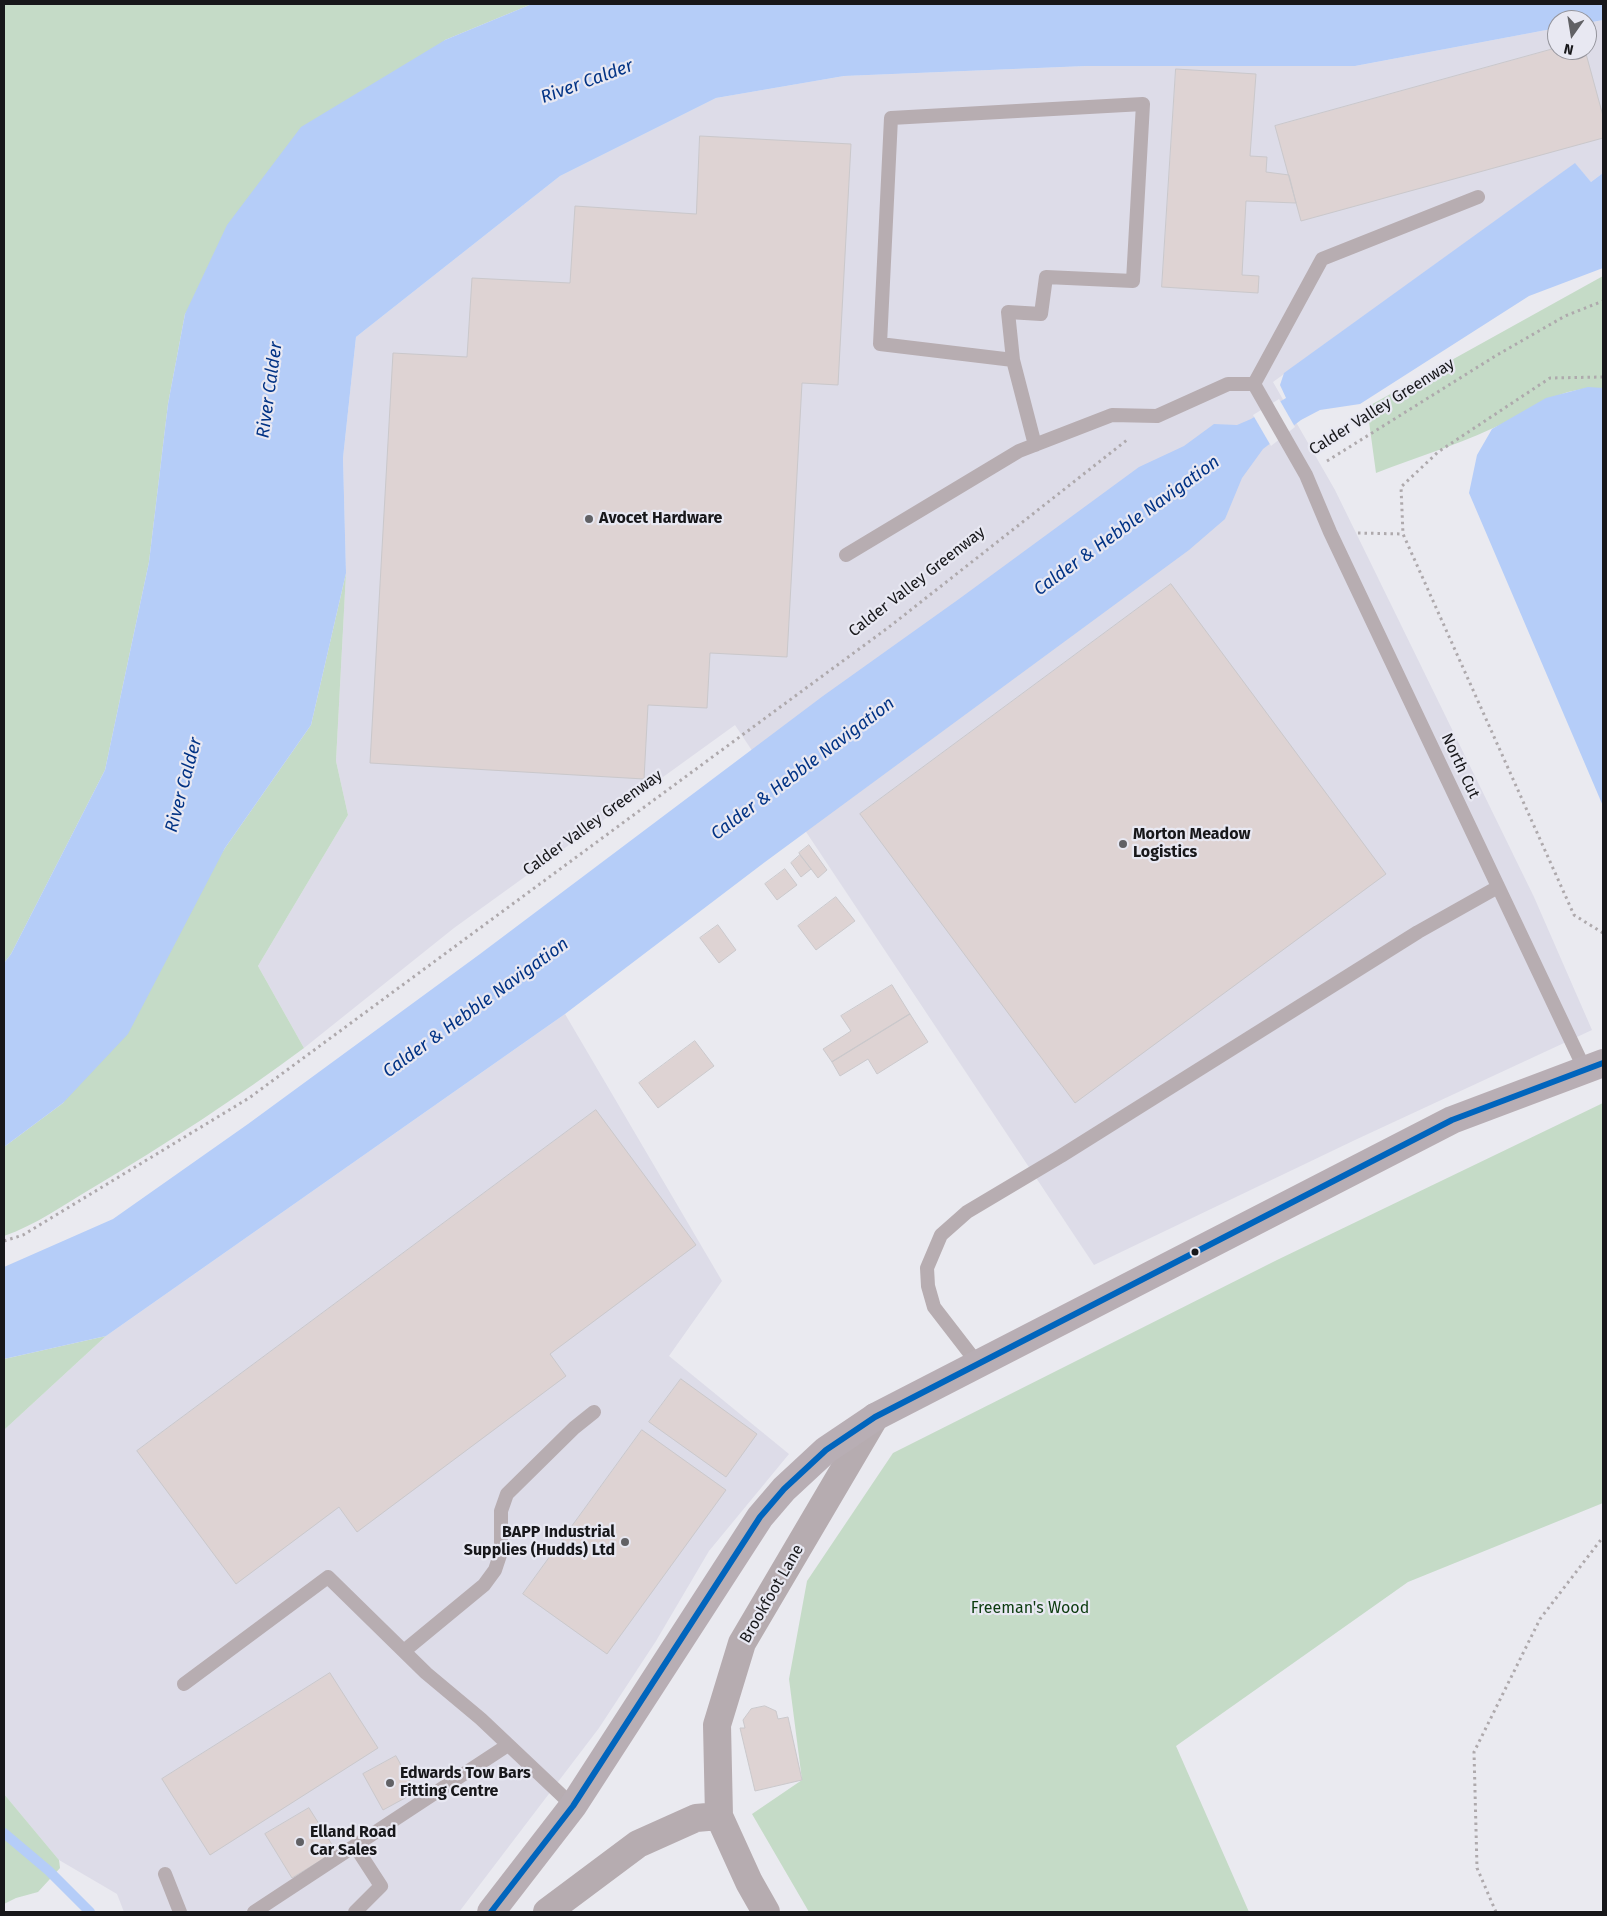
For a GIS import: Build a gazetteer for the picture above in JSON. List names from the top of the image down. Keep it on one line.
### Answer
{"streets":{"street":["Brookfoot Lane"],"lane":["Calder Valley Greenway","North Cut"]},"crossings":[["Calder Valley Greenway","North Cut"]],"water":["River Calder","Calder & Hebble Navigation"],"parks":["Freeman's Wood"],"places":["Avocet Hardware","Morton Meadow Logistics","BAPP Industrial Supplies (Hudds) Ltd","Edwards Tow Bars Fitting Centre","Elland Road Car Sales"],"north":"bottom"}
